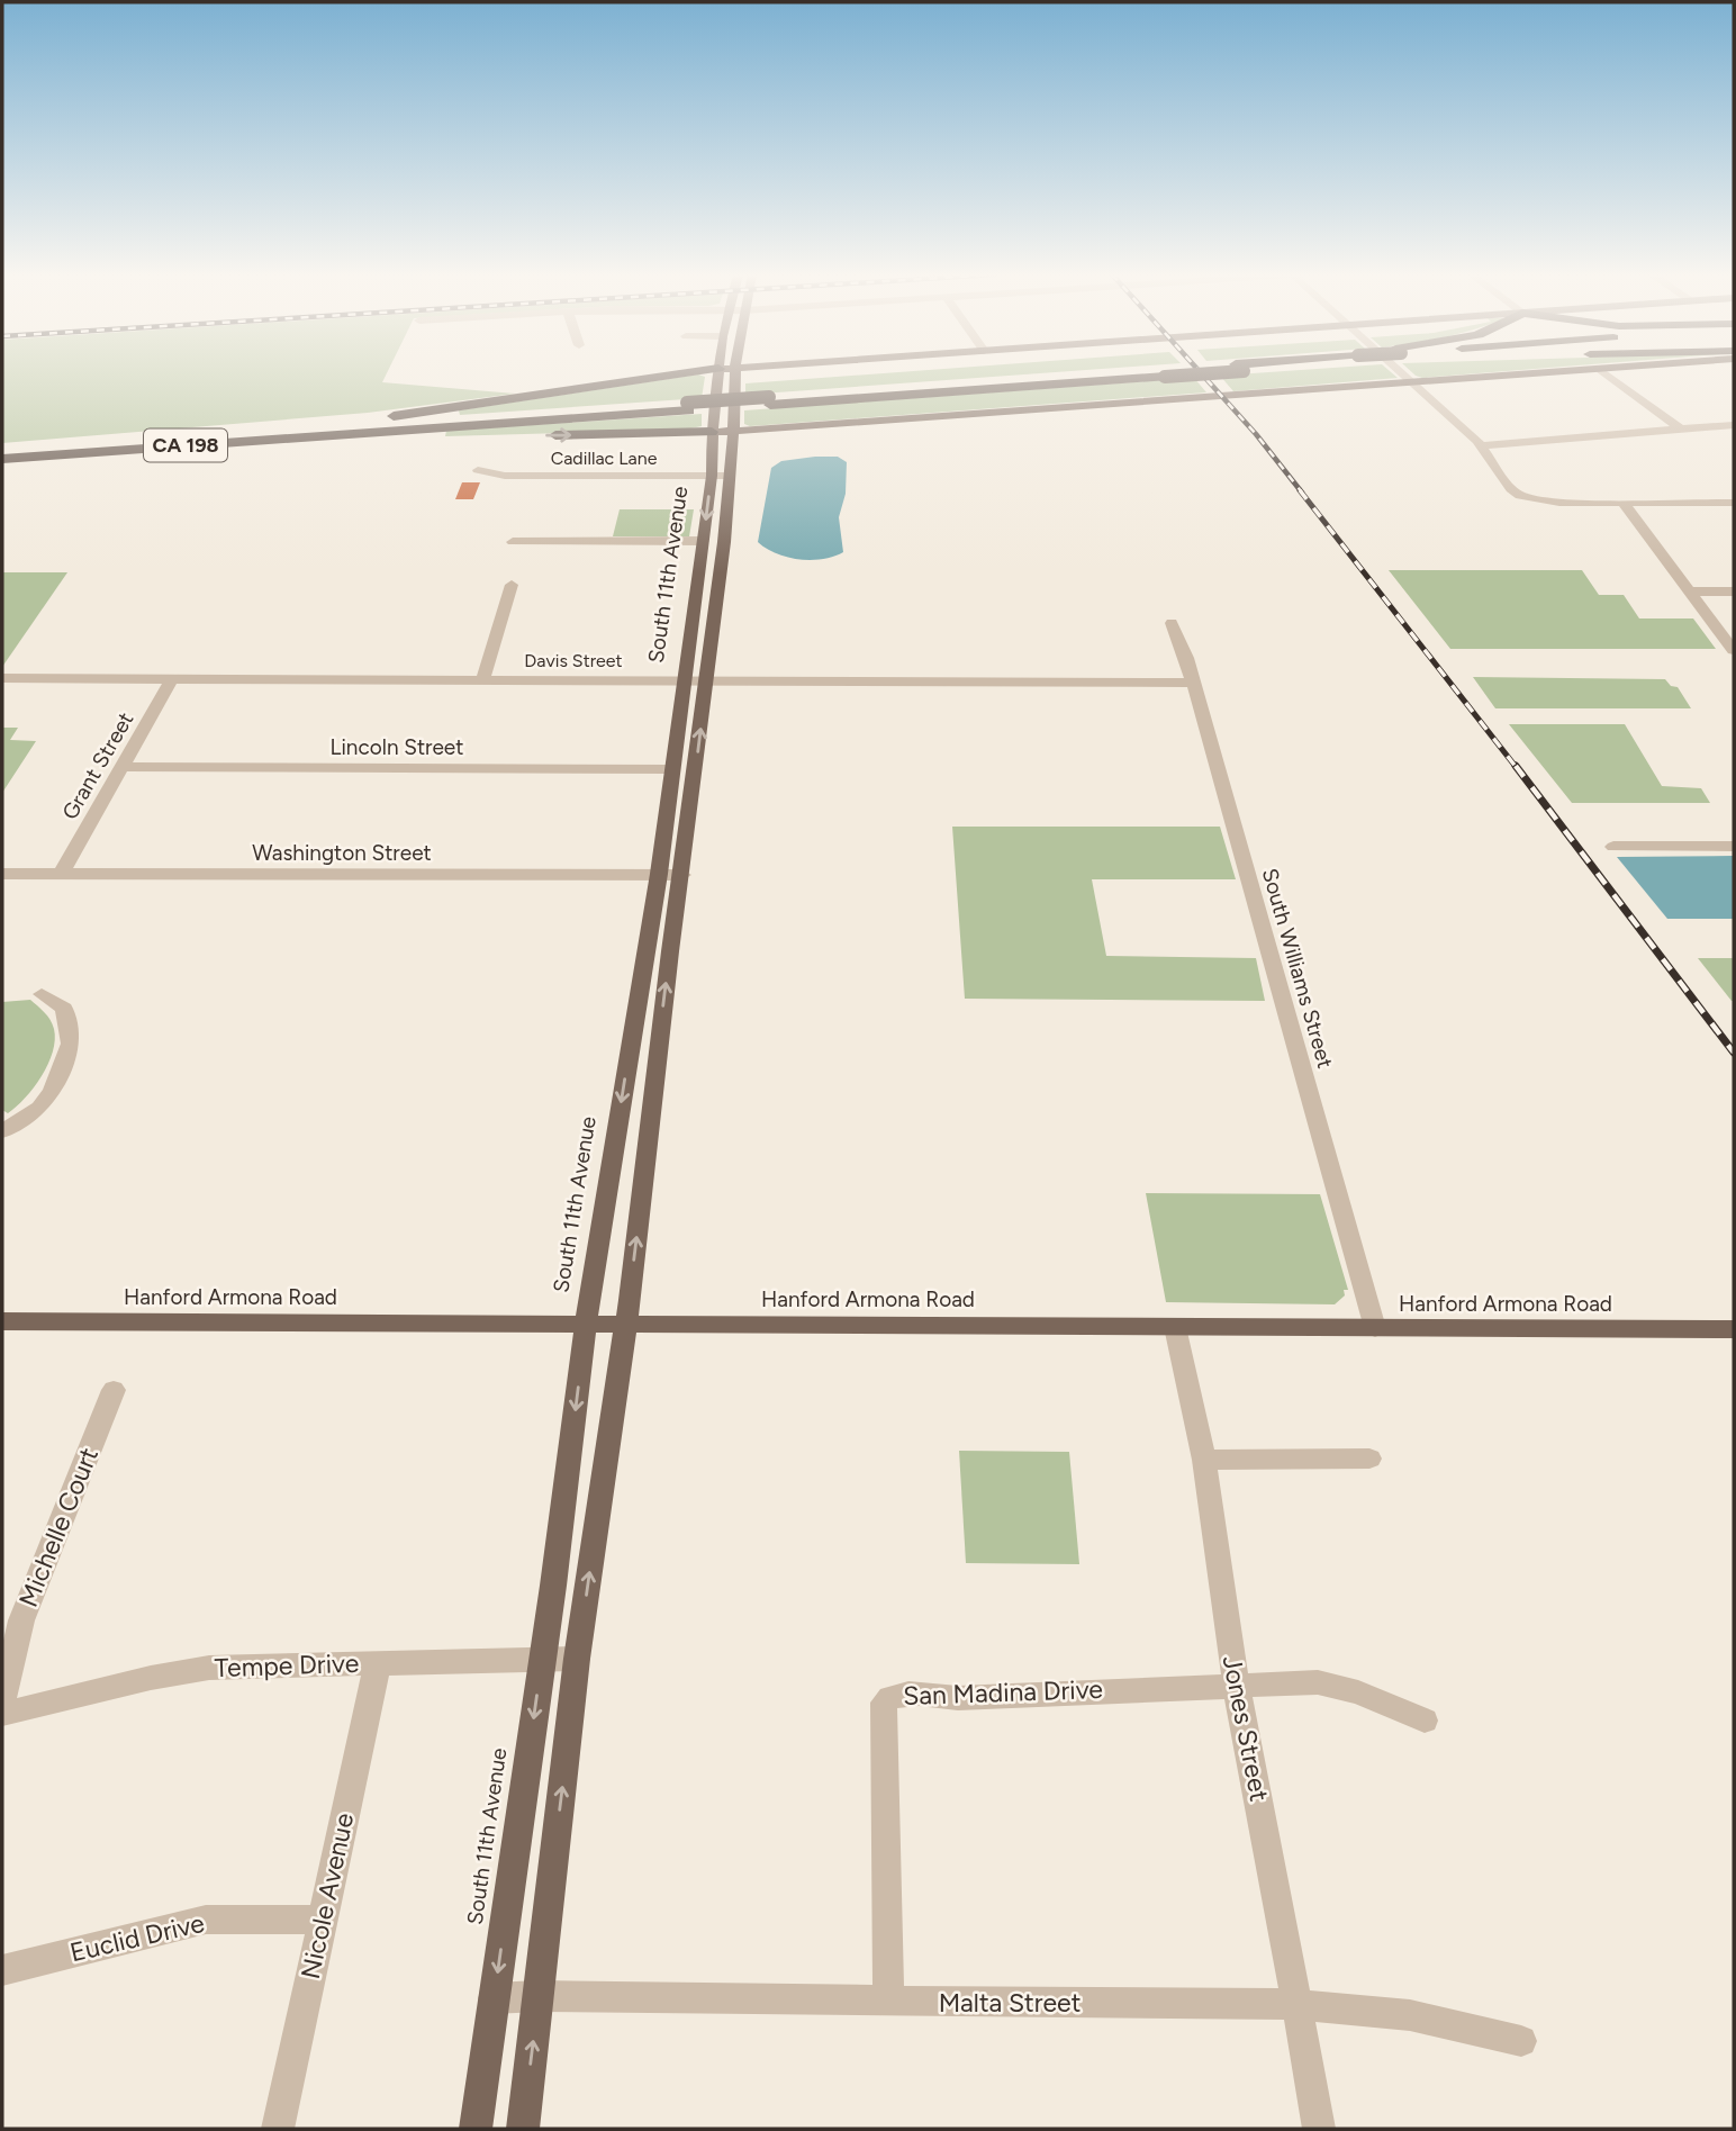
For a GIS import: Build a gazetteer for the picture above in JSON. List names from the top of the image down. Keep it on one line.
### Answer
{"streets":{"highway":["CA 198"],"main road":["South 11th Avenue","Hanford Armona Road"],"street":["Cadillac Lane","Davis Street","Lincoln Street","Grant Street","Washington Street","South Williams Street","Michelle Court","Tempe Drive","San Madina Drive","Jones Street","Nicole Avenue","Euclid Drive","Malta Street"]},"crossings":[["Cadillac Lane","South 11th Avenue"],["South 11th Avenue","Davis Street"],["South 11th Avenue","Lincoln Street"],["South 11th Avenue","Washington Street"],["South 11th Avenue","Hanford Armona Road"],["South 11th Avenue","Tempe Drive"],["South 11th Avenue","Malta Street"],["Davis Street","Grant Street"],["Davis Street","South Williams Street"],["Lincoln Street","Grant Street"],["Grant Street","Washington Street"],["South Williams Street","Hanford Armona Road"],["Hanford Armona Road","Jones Street"],["Michelle Court","Tempe Drive"],["Tempe Drive","Nicole Avenue"],["San Madina Drive","Jones Street"],["San Madina Drive","Malta Street"],["Jones Street","Malta Street"],["Nicole Avenue","Euclid Drive"]]}
